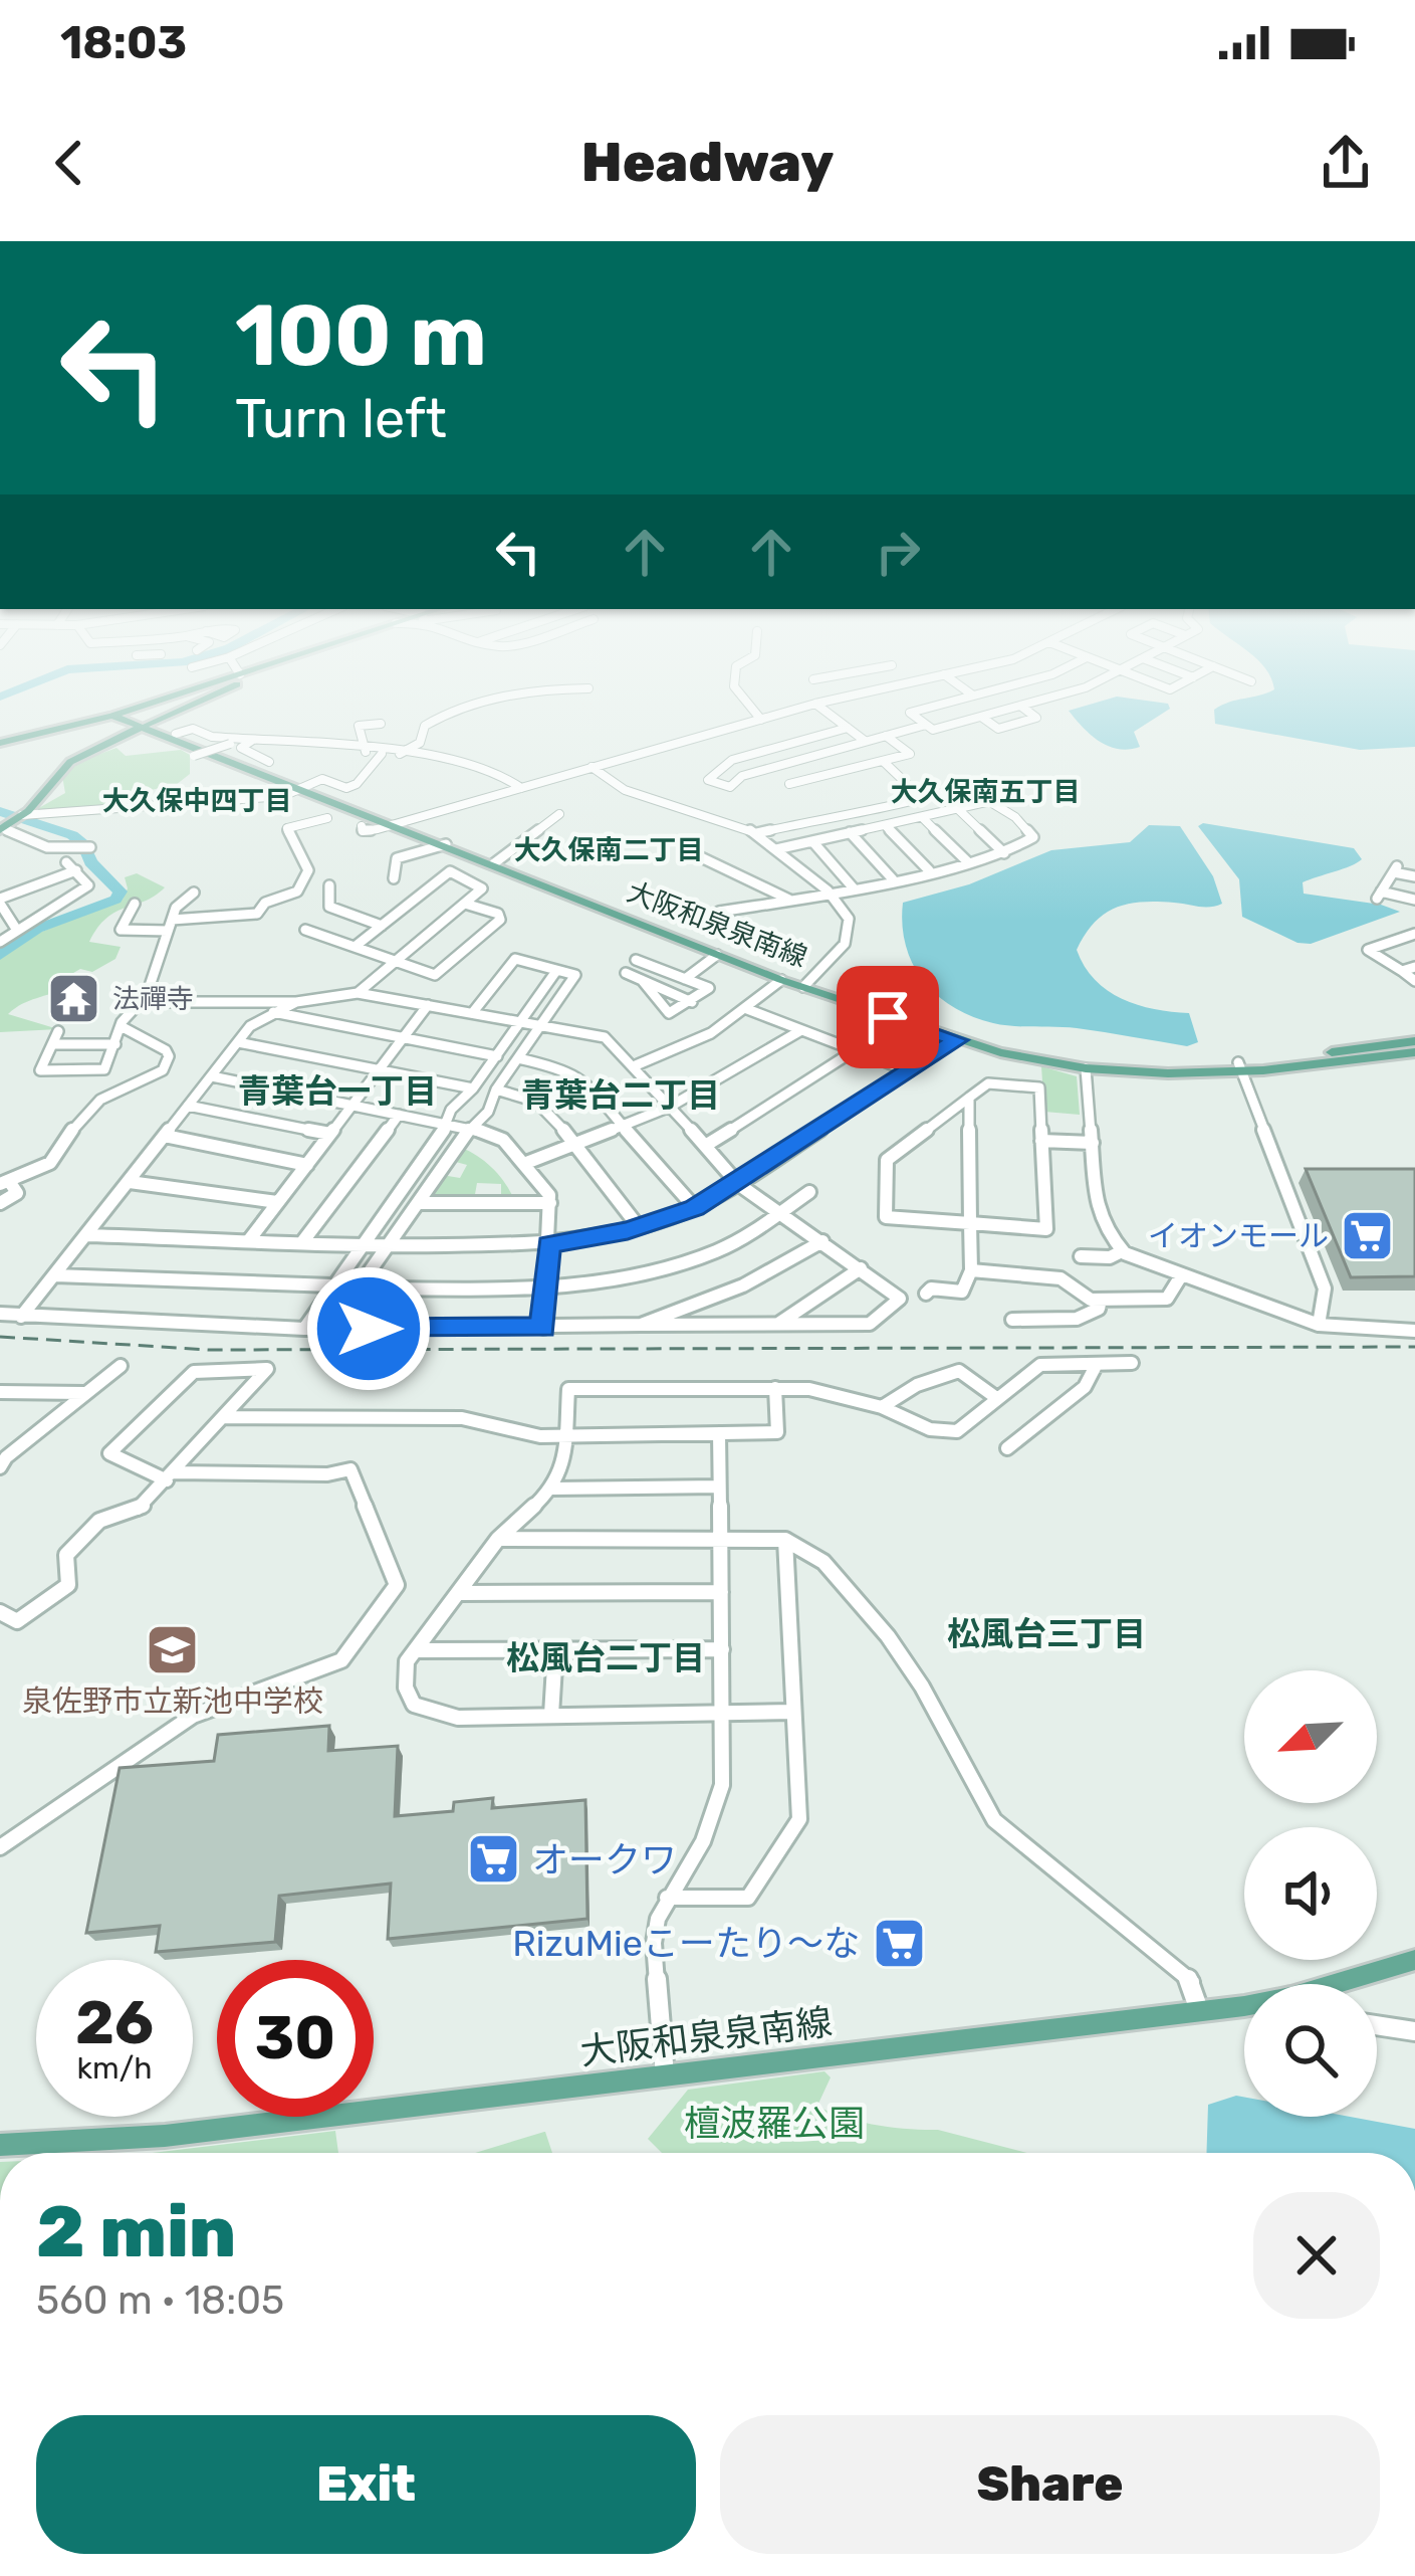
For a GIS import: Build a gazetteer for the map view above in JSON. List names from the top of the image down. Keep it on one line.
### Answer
{"streets":{"main road":["大阪和泉泉南線"]},"districts":["大久保南五丁目","大久保中四丁目","大久保南二丁目","青葉台一丁目","青葉台二丁目","松風台三丁目","松風台二丁目"],"parks":["檀波羅公園"],"places":{"temple":["法禪寺"],"supermarket":["イオンモール","オークワ","RizuMieこーたり～な"],"school or university":["泉佐野市立新池中学校"]},"north":"bottom left","page":{"status":"18:03","header":"Headway","turn":["100 m","Turn left"],"speed":"26 km/h","limit":"30","heading":["2 min","560 m · 18:05"],"buttons":["Exit","Share"]}}
